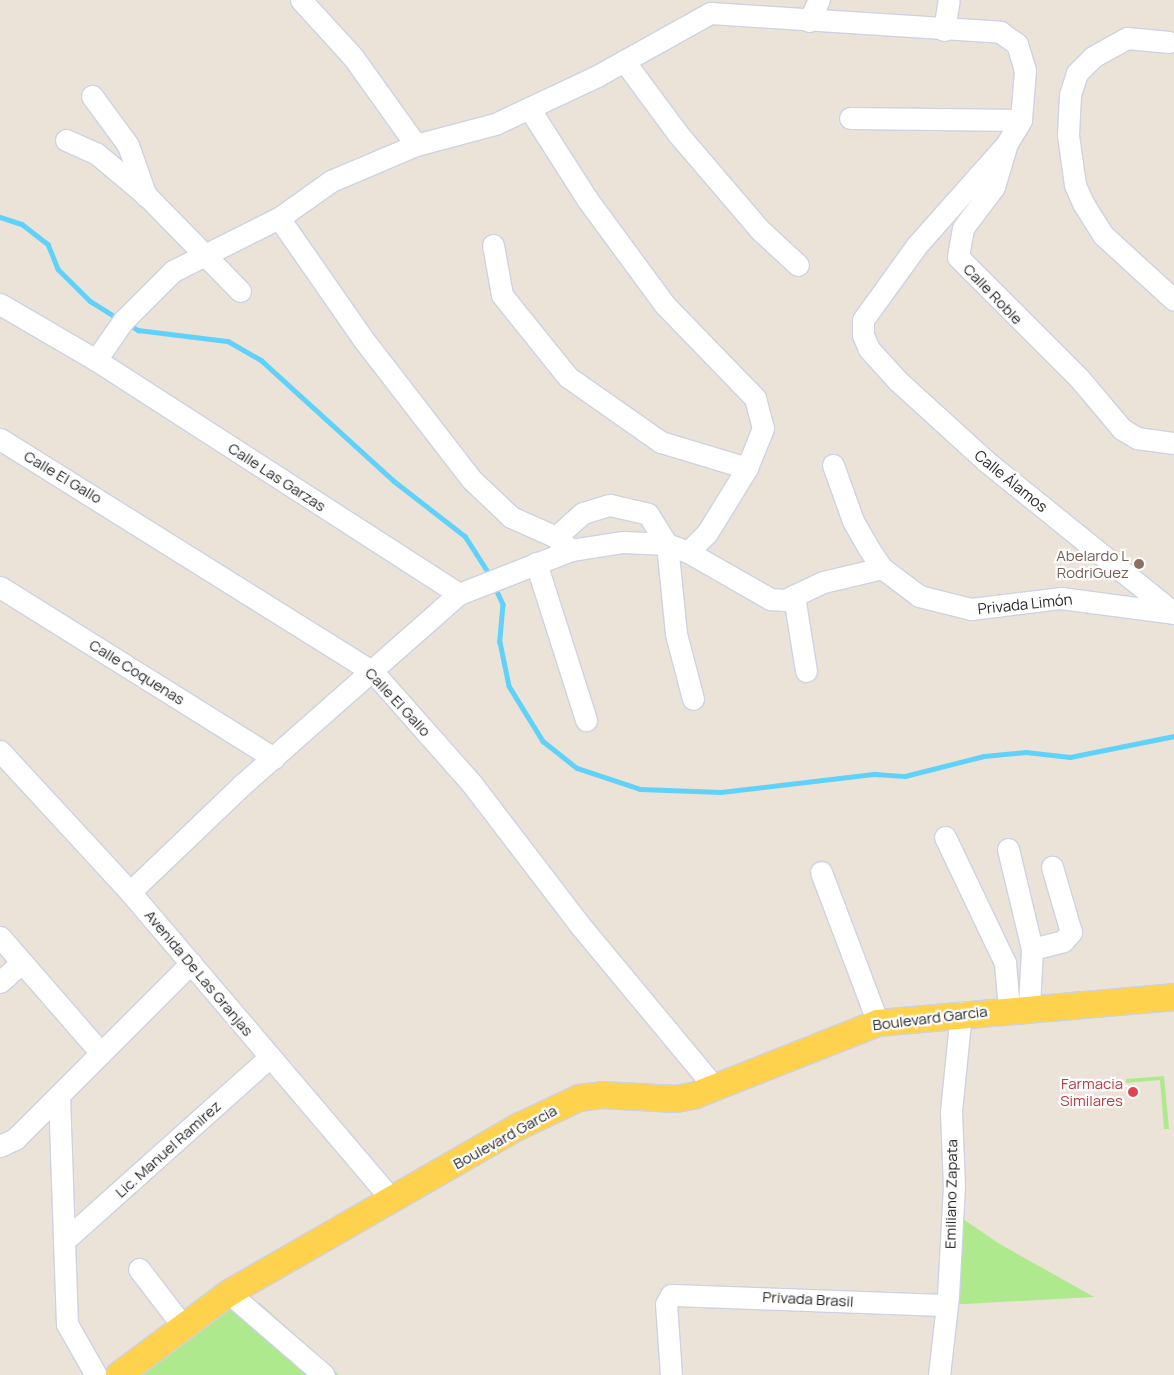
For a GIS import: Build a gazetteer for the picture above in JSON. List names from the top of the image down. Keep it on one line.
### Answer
{"streets":{"main road":["Boulevard Garcia"],"street":["Calle Roble","Calle El Gallo","Calle Las Garzas","Calle Álamos","Privada Limón","Calle Coquenas","Avenida De Las Granjas","Lic. Manuel Ramirez","Emiliano Zapata","Privada Brasil"]},"crossings":[["Calle Roble","Calle Álamos"],["Calle El Gallo","Boulevard Garcia"],["Calle Álamos","Privada Limón"],["Avenida De Las Granjas","Boulevard Garcia"],["Avenida De Las Granjas","Lic. Manuel Ramirez"],["Boulevard Garcia","Emiliano Zapata"],["Emiliano Zapata","Privada Brasil"]],"places":["Abelardo L RodriGuez","Farmacia Similares"]}
